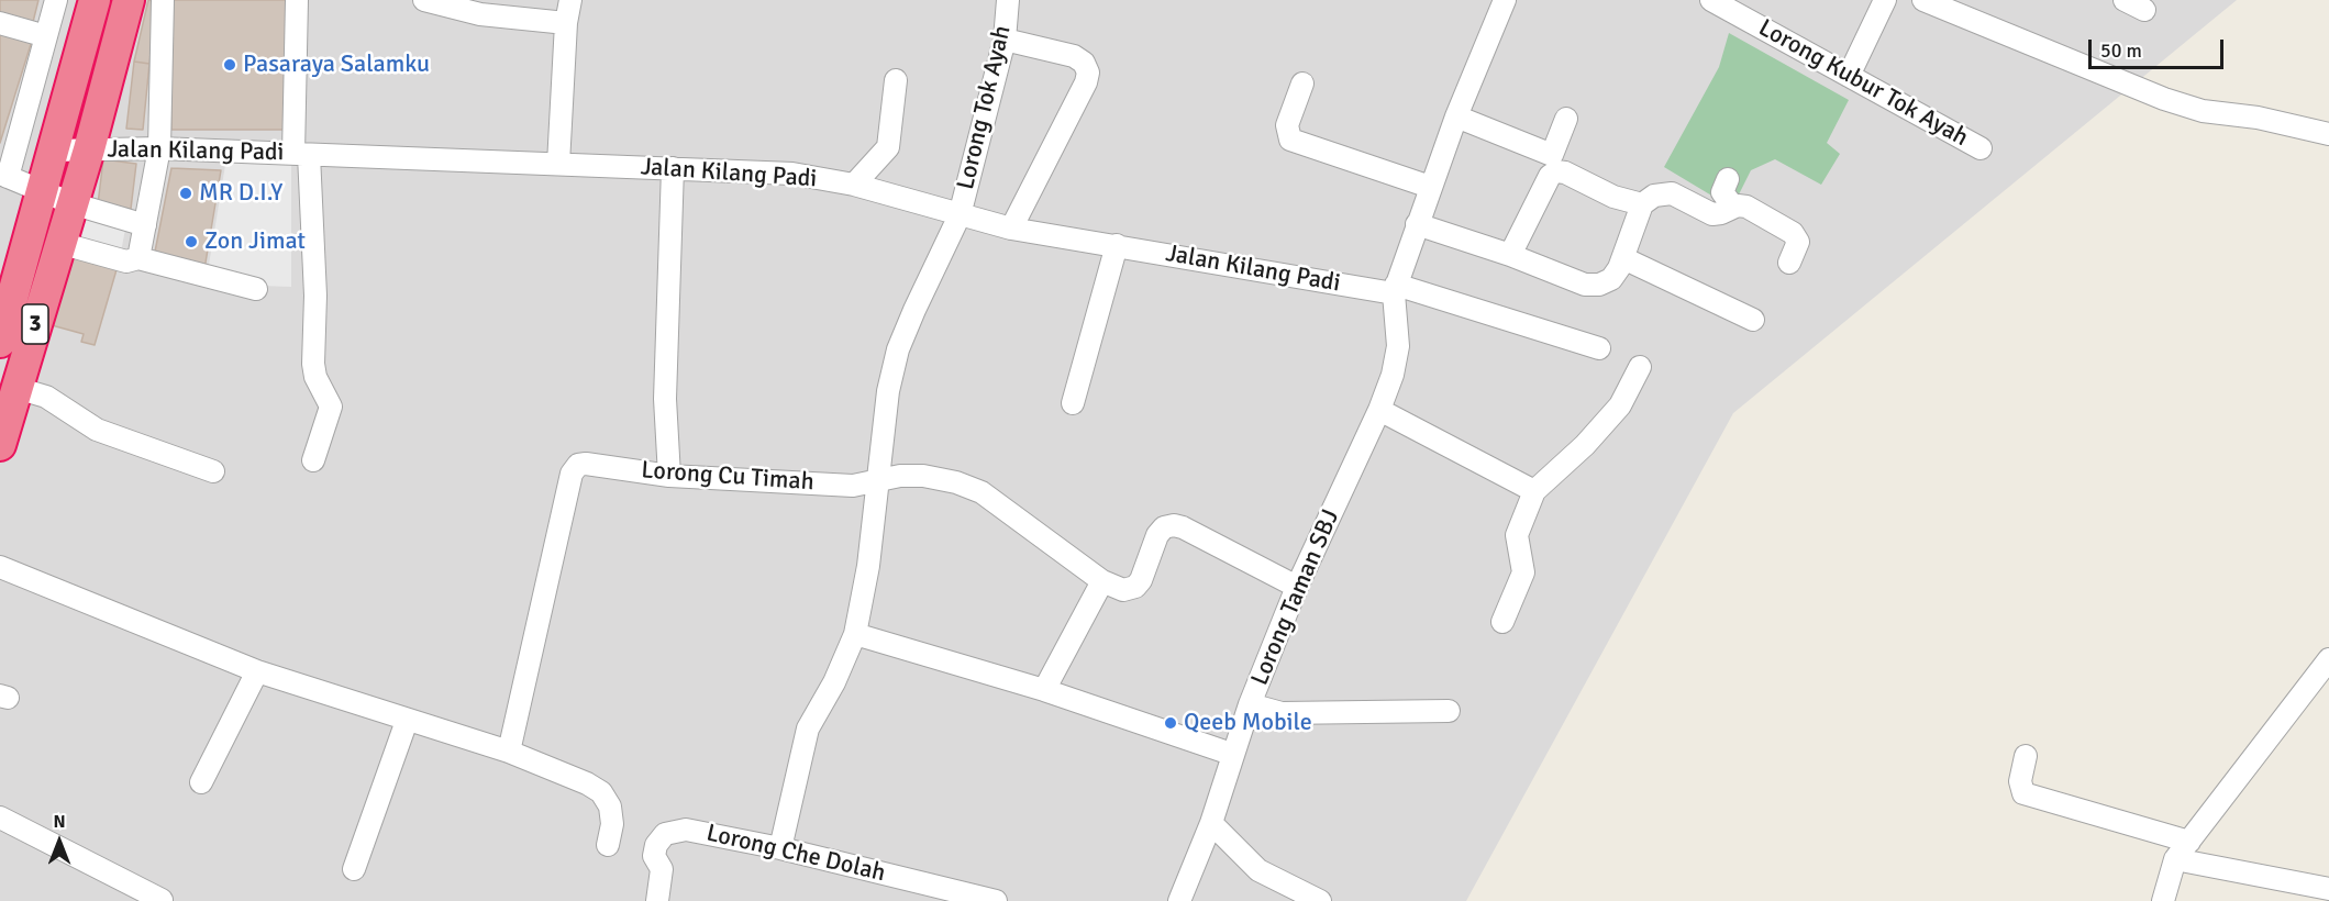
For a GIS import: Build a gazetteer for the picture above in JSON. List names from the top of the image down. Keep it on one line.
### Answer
{"streets":{"highway":["3"],"street":["Lorong Kubur Tok Ayah","Lorong Tok Ayah","Jalan Kilang Padi","Lorong Cu Timah","Lorong Taman SBJ","Lorong Che Dolah"]},"crossings":[["Lorong Tok Ayah","Jalan Kilang Padi"],["Jalan Kilang Padi","3"],["Jalan Kilang Padi","Lorong Taman SBJ"]],"places":["Pasaraya Salamku","MR D.I.Y","Zon Jimat","Qeeb Mobile"],"scale_bar":"50 m","north":"top"}
